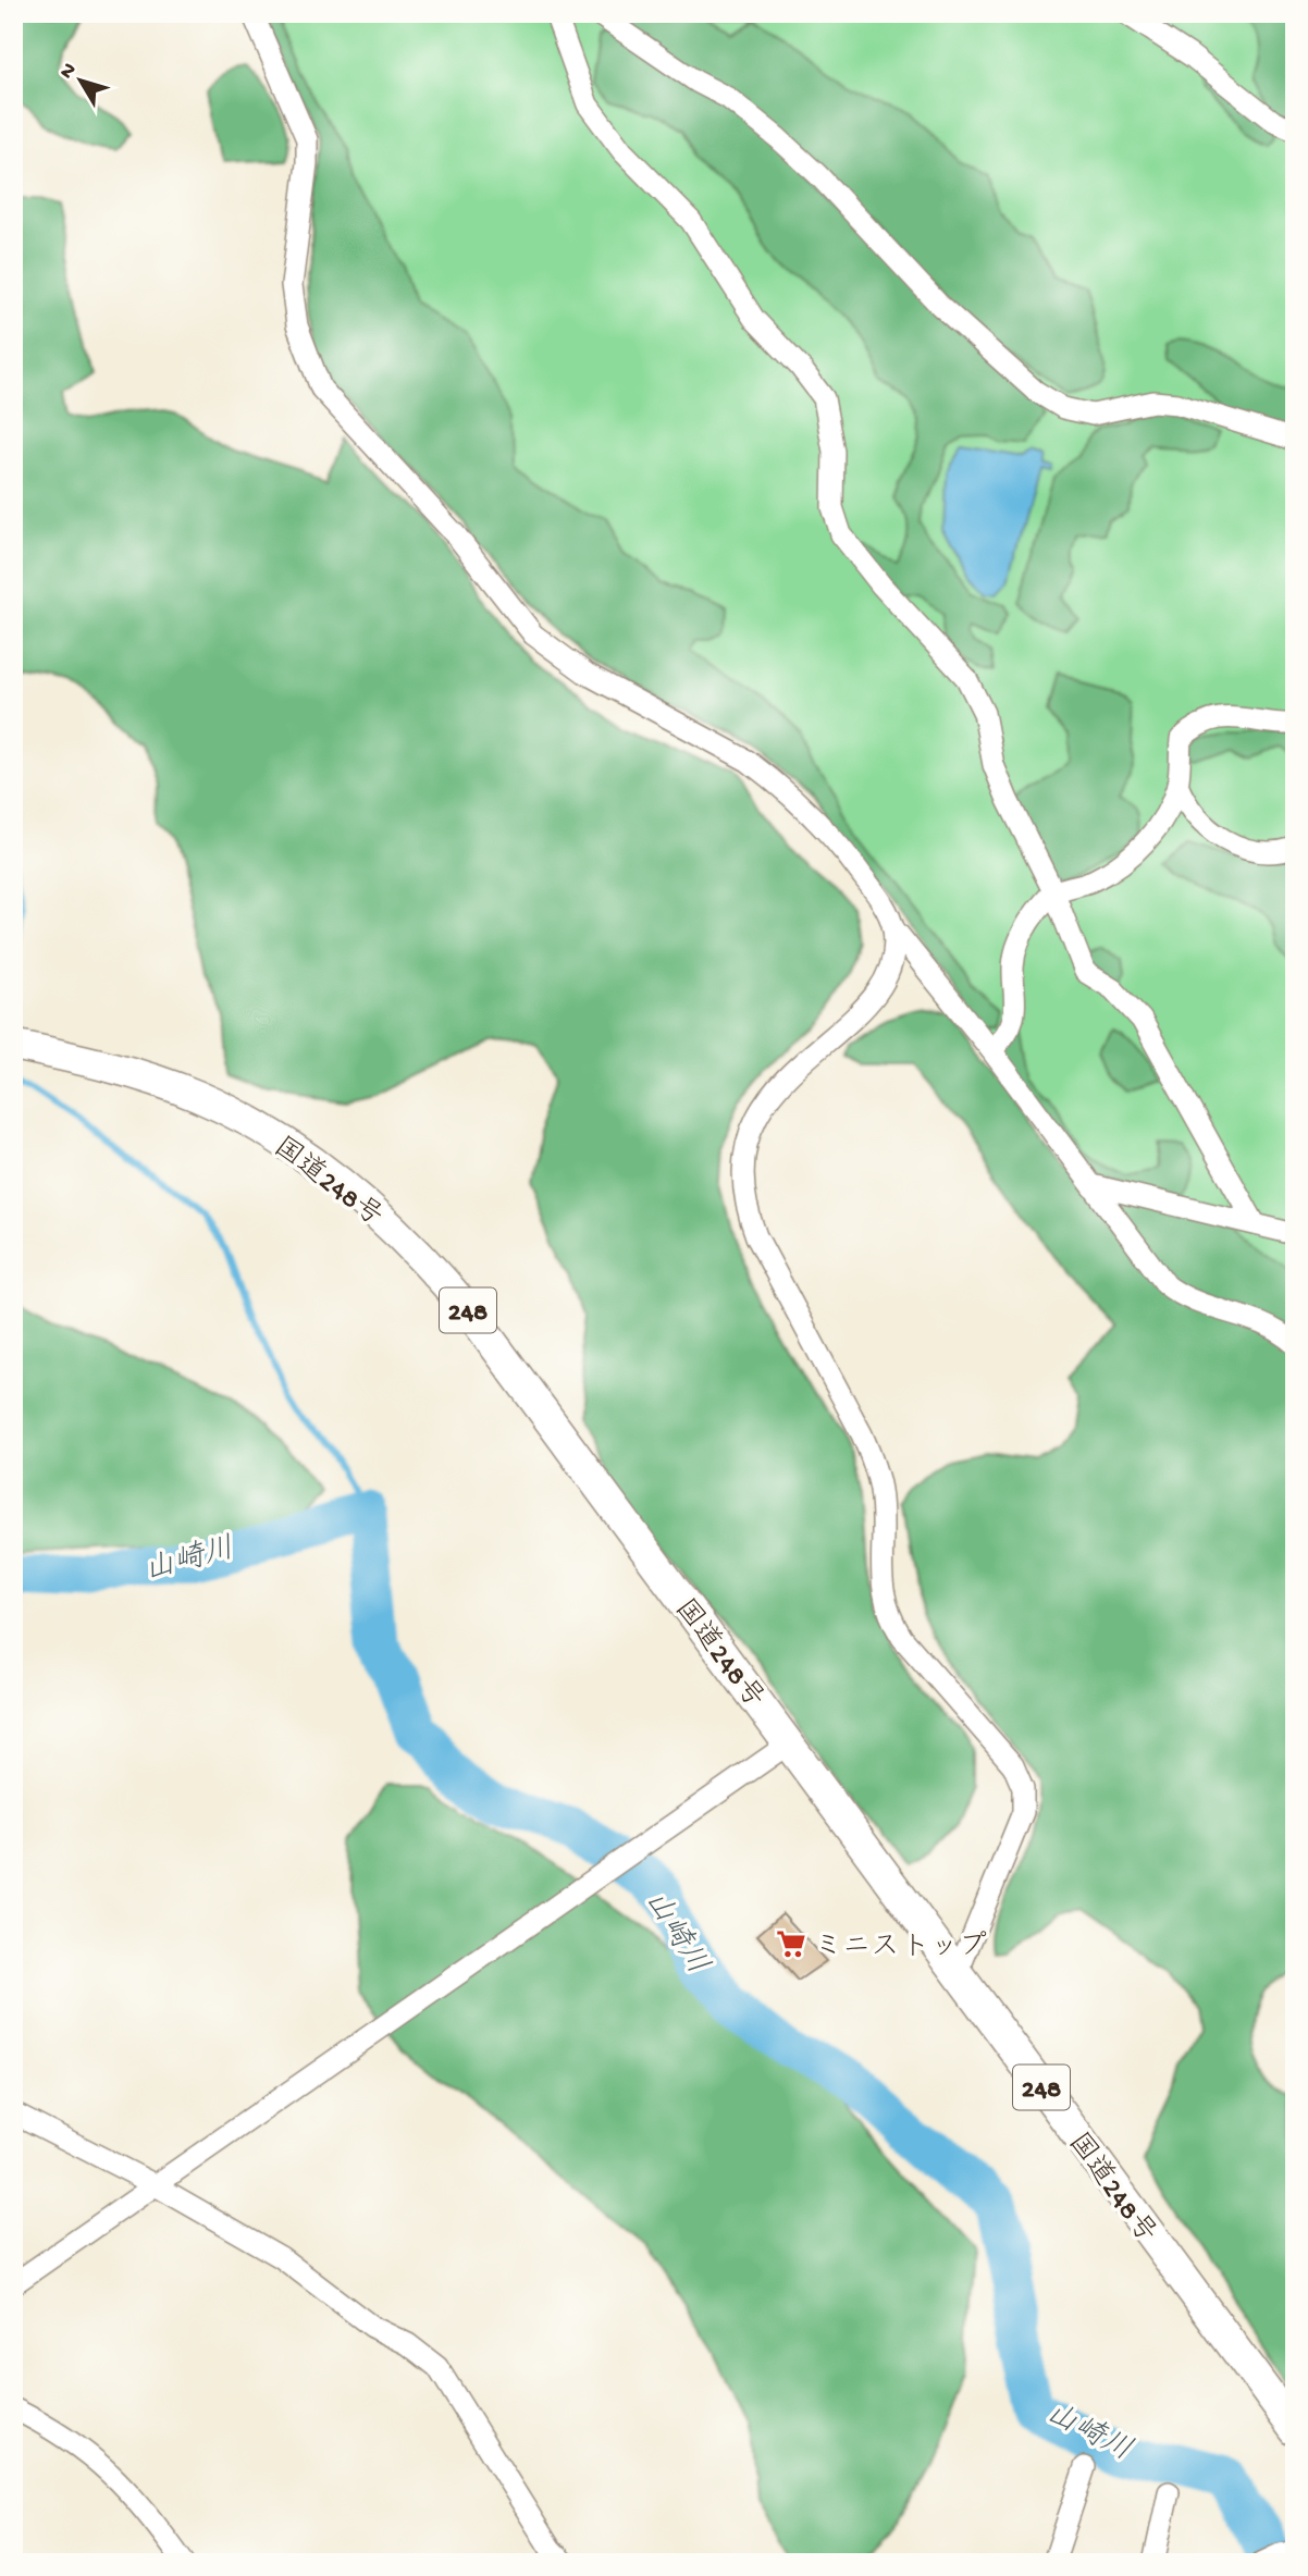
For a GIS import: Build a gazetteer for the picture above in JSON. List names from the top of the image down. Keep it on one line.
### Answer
{"streets":{"highway":["国道248号","248"]},"water":["山崎川"],"places":{"supermarket":["ミニストップ"]},"north":"top left"}
